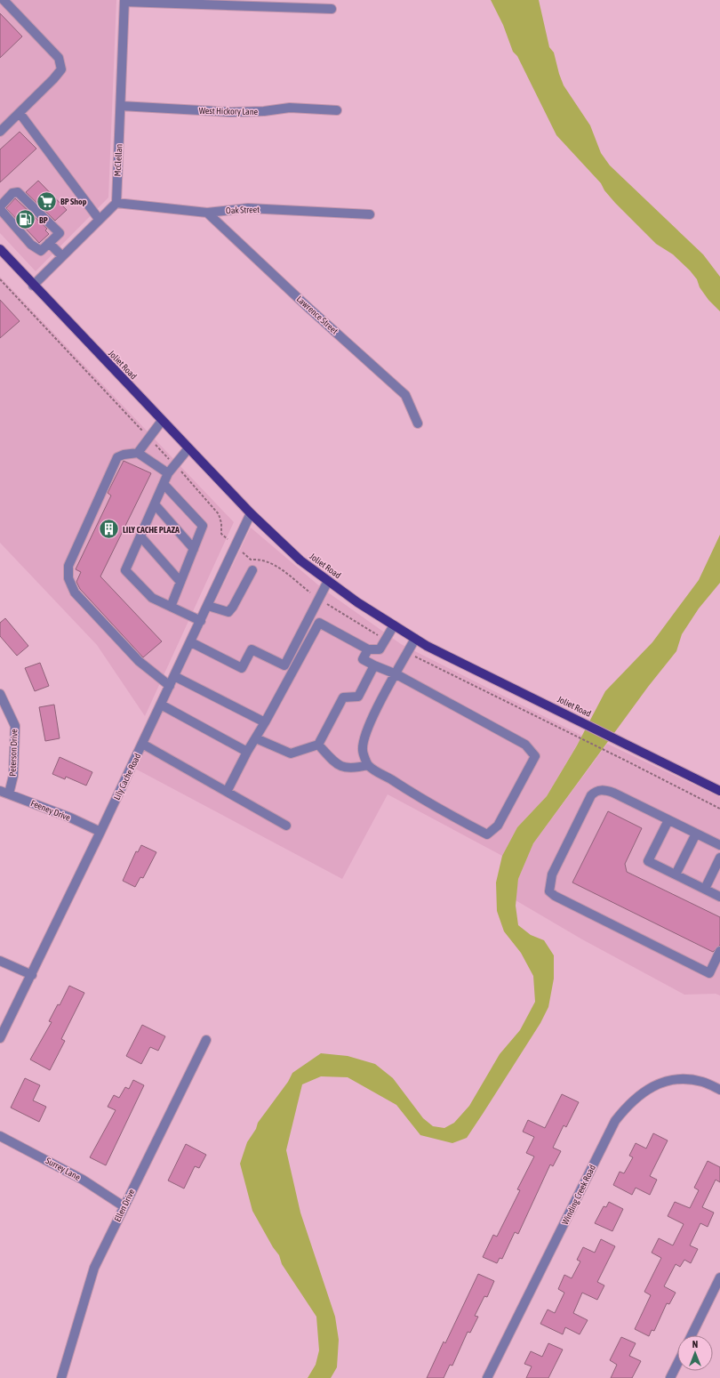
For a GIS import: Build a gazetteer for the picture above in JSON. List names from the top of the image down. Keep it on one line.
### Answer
{"streets":{"main road":["Joliet Road"],"street":["West Hickory Lane","McClellan","Oak Street","Lawrence Street","Peterson Drive","Lily Cache Road","Feeney Drive","Surrey Lane","Winding Creek Road","Ellen Drive"]},"crossings":[["West Hickory Lane","McClellan"],["McClellan","Oak Street"],["Oak Street","Lawrence Street"],["Joliet Road","Lily Cache Road"],["Peterson Drive","Feeney Drive"],["Lily Cache Road","Feeney Drive"],["Surrey Lane","Ellen Drive"]],"places":{"supermarket":["BP Shop"],"fuel station":["BP"],"building":["LILY CACHE PLAZA"]},"north":"top"}
